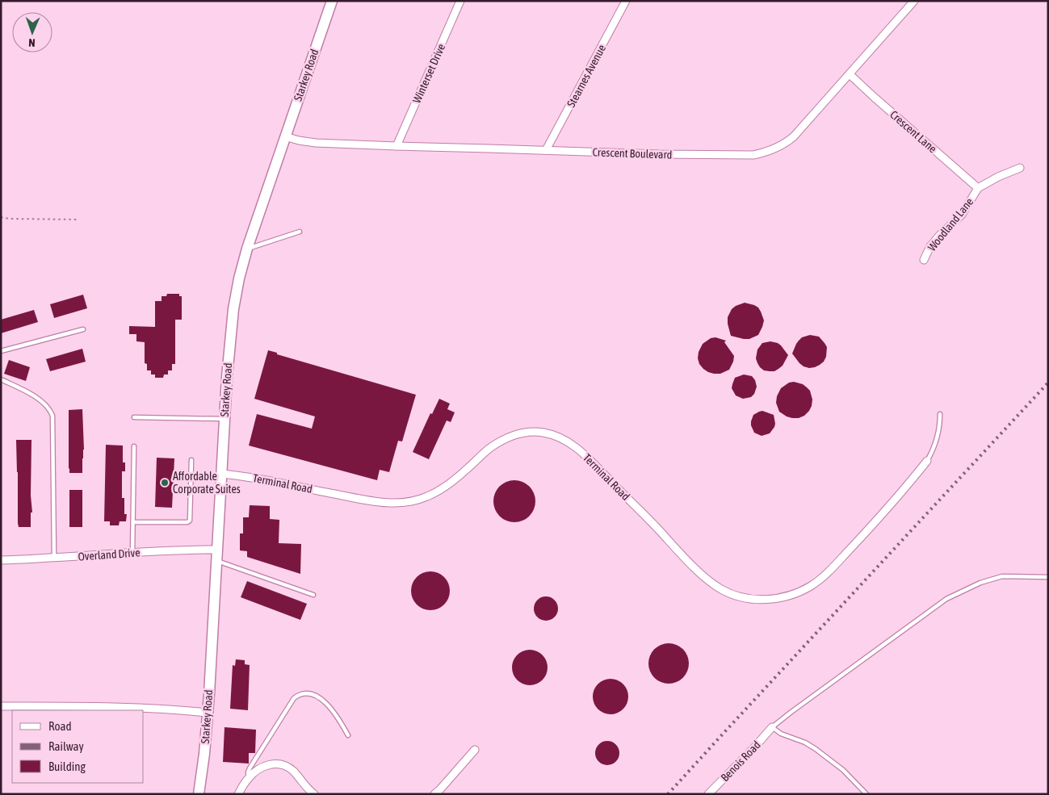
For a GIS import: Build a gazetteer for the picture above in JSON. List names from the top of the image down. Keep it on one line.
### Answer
{"streets":{"main road":["Starkey Road"],"street":["Winterset Drive","Stearnes Avenue","Crescent Lane","Crescent Boulevard","Woodland Lane","Terminal Road","Overland Drive","Benois Road"]},"crossings":[["Winterset Drive","Crescent Boulevard"],["Starkey Road","Crescent Boulevard"],["Starkey Road","Terminal Road"],["Starkey Road","Overland Drive"],["Stearnes Avenue","Crescent Boulevard"],["Crescent Lane","Crescent Boulevard"],["Crescent Lane","Woodland Lane"]],"places":["Affordable Corporate Suites"],"legend":["Road","Railway","Building"],"north":"bottom"}
